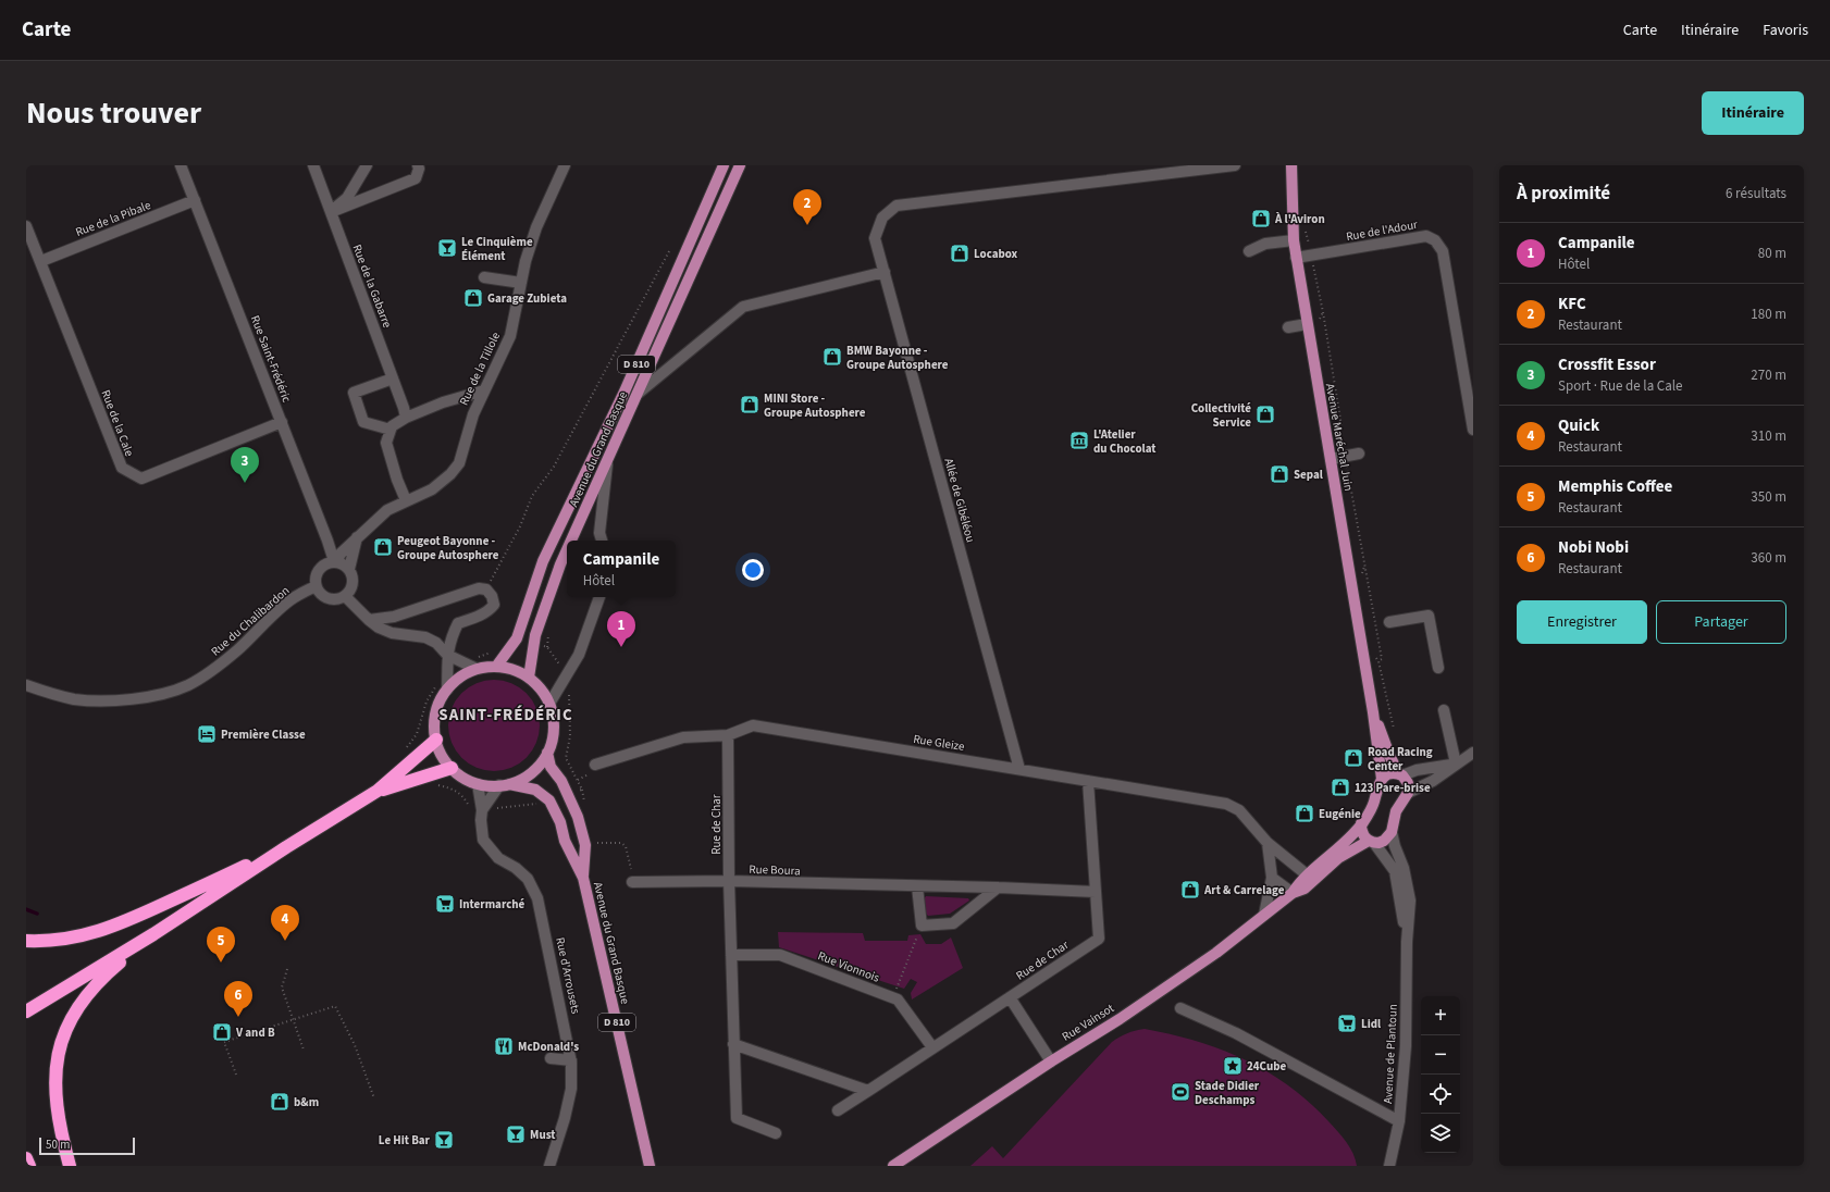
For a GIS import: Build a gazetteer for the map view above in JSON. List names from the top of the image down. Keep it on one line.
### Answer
{"streets":{"main road":["D 810","Avenue Maréchal Juin","Avenue du Grand Basque","Rue Vainsot"],"street":["Rue de la Pibale","Rue de l'Adour","Rue de la Gabarre","Rue Saint-Frédéric","Rue de la Tillole","Rue de la Cale","Allée de Gibéléou","Rue du Chalibardon","Rue Gleize","Rue de Char","Rue Boura","Rue Vionnois","Rue d'Arrousets","Avenue de Plantoun"]},"crossings":[["Rue de la Pibale","Rue Saint-Frédéric"],["Rue de la Pibale","Rue de la Cale"],["Rue de l'Adour","Avenue Maréchal Juin"],["Rue Saint-Frédéric","Rue de la Tillole"],["Rue Saint-Frédéric","Rue de la Cale"],["Rue Saint-Frédéric","Rue du Chalibardon"],["Rue de la Tillole","Rue du Chalibardon"],["Avenue Maréchal Juin","Rue Vainsot"],["Avenue du Grand Basque","Rue d'Arrousets"],["Allée de Gibéléou","Rue Gleize"],["Rue Gleize","Rue de Char"],["Rue Gleize","Rue Vainsot"],["Rue de Char","Rue Boura"],["Rue de Char","Rue Vionnois"],["Rue Vainsot","Avenue de Plantoun"]],"districts":["SAINT-FRÉDÉRIC"],"places":{"shop":["À l'Aviron","Locabox","Garage Zubieta","BMW Bayonne - Groupe Autosphere","MINI Store - Groupe Autosphere","Collectivité Service","Sepal","Peugeot Bayonne - Groupe Autosphere","Road Racing Center","123 Pare-brise","Eugénie","Art & Carrelage","V and B","b&m"],"bar":["Le Cinquième Élément","Must","Le Hit Bar"],"museum":["L'Atelier du Chocolat"],"hotel":["Première Classe"],"supermarket":["Intermarché","Lidl"],"restaurant":["McDonald's"],"place":["24Cube"],"sports":["Stade Didier Deschamps"]},"scale_bar":"50 m","page":{"header":"Carte","nav":["Carte","Itinéraire","Favoris"],"title":"Nous trouver","buttons":["Itinéraire",["Enregistrer","Partager"]],"heading":["À proximité","6 résultats"],"pins":["2","3","1","4","5","6"],"list":[{"mark":"1","name":"Campanile","note":"Hôtel","value":"80 m"},{"mark":"2","name":"KFC","note":"Restaurant","value":"180 m"},{"mark":"3","name":"Crossfit Essor","note":"Sport · Rue de la Cale","value":"270 m"},{"mark":"4","name":"Quick","note":"Restaurant","value":"310 m"},{"mark":"5","name":"Memphis Coffee","note":"Restaurant","value":"350 m"},{"mark":"6","name":"Nobi Nobi","note":"Restaurant","value":"360 m"}],"popup":["Campanile","Hôtel"],"map_buttons":["+","−"],"scale":"50 m"}}
